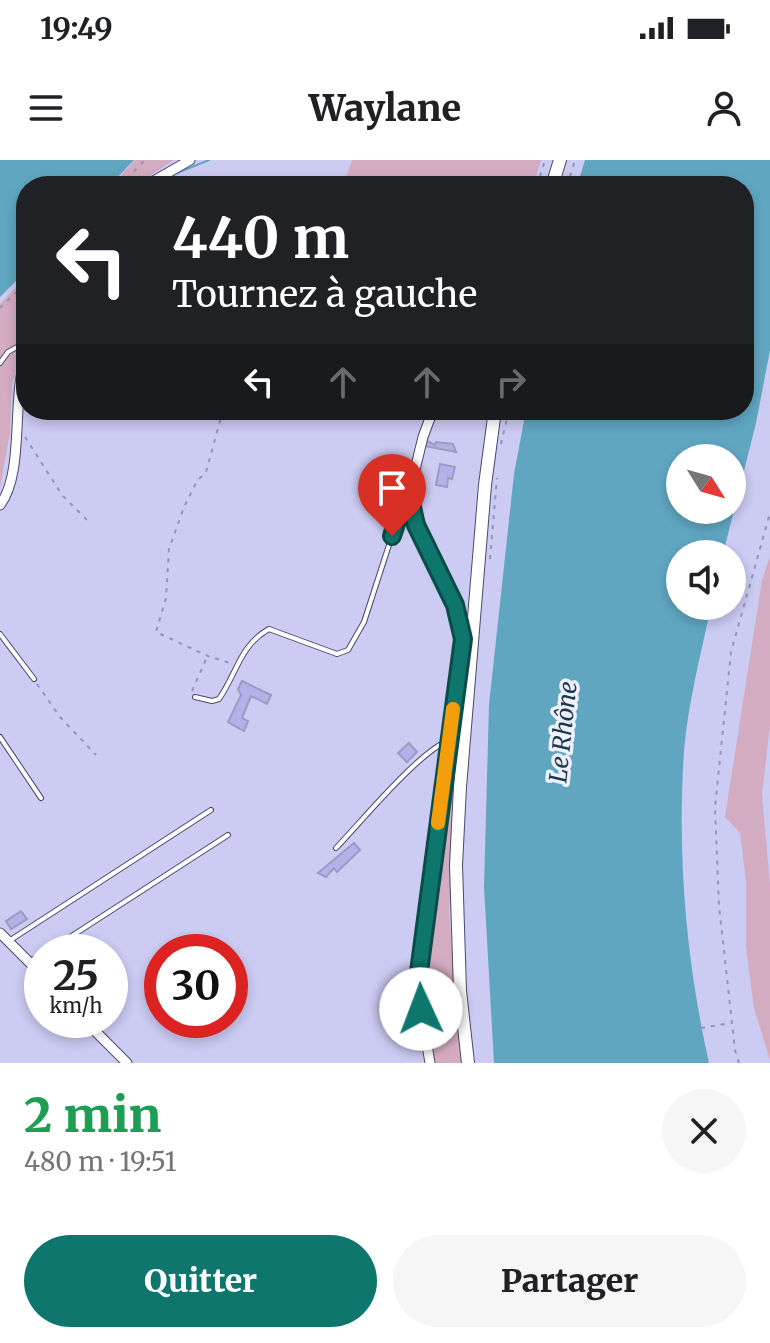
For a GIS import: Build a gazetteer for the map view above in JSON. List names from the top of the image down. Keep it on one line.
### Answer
{"water":["Le Rhône"],"north":"bottom right","page":{"status":"19:49","header":"Waylane","turn":["440 m","Tournez à gauche"],"speed":"25 km/h","limit":"30","heading":["2 min","480 m · 19:51"],"buttons":["Quitter","Partager"]}}
